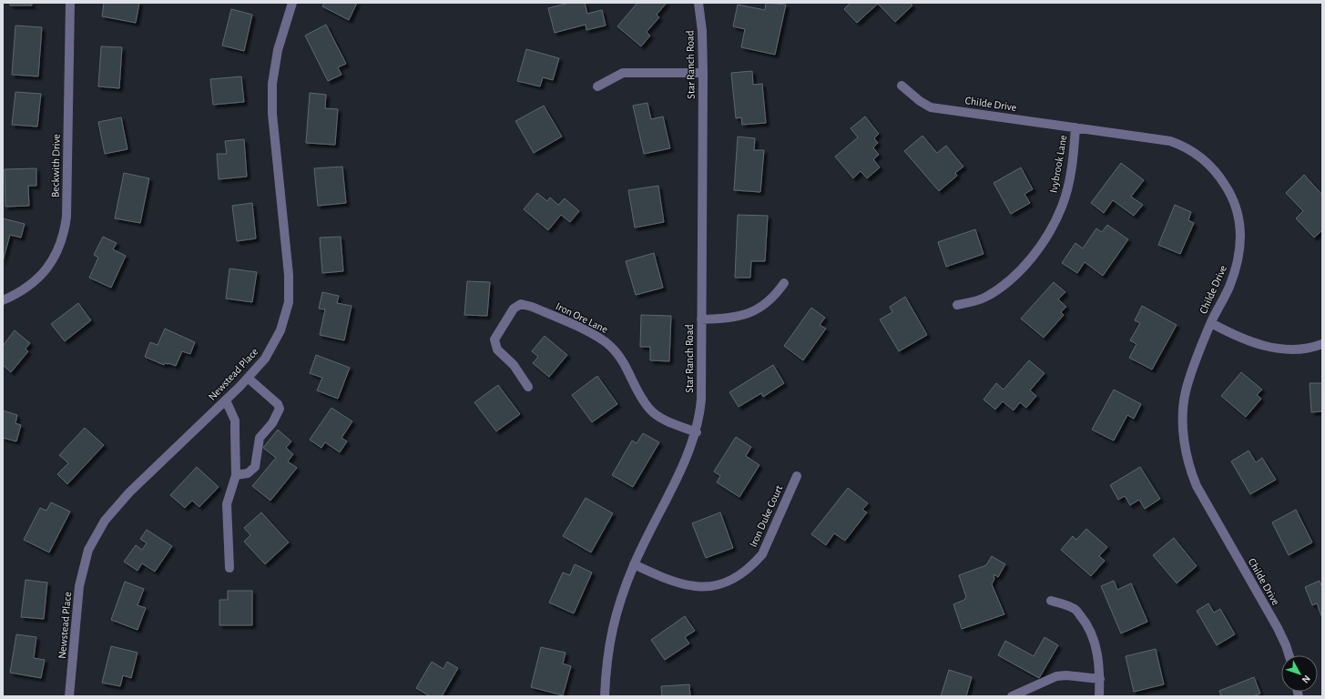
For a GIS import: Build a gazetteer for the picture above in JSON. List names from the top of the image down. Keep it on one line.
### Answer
{"streets":{"street":["Star Ranch Road","Childe Drive","Ivybrook Lane","Beckwith Drive","Iron Ore Lane","Newstead Place","Iron Duke Court"]},"crossings":[["Star Ranch Road","Iron Ore Lane"],["Star Ranch Road","Iron Duke Court"],["Childe Drive","Ivybrook Lane"]],"north":"bottom right"}
